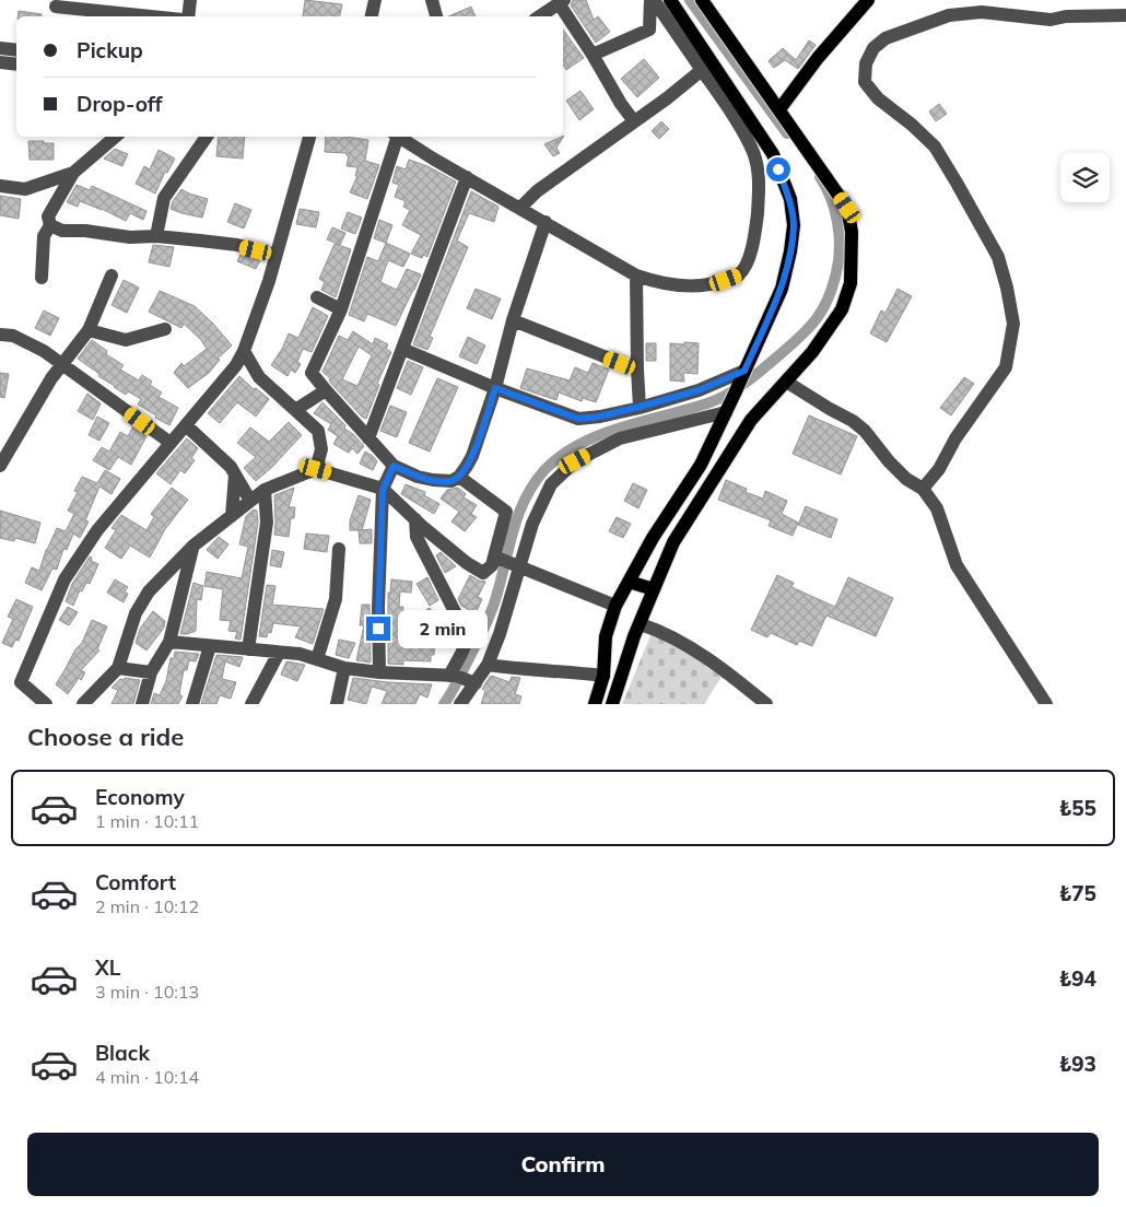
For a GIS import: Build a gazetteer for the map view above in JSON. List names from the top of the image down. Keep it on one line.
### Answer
{"page":{"banner":["Pickup","Drop-off"],"bubble":"2 min","heading":"Choose a ride","list":[{"name":"Economy","note":"1 min · 10:11","value":"₺55"},{"name":"Comfort","note":"2 min · 10:12","value":"₺75"},{"name":"XL","note":"3 min · 10:13","value":"₺94"},{"name":"Black","note":"4 min · 10:14","value":"₺93"}],"buttons":"Confirm"}}
